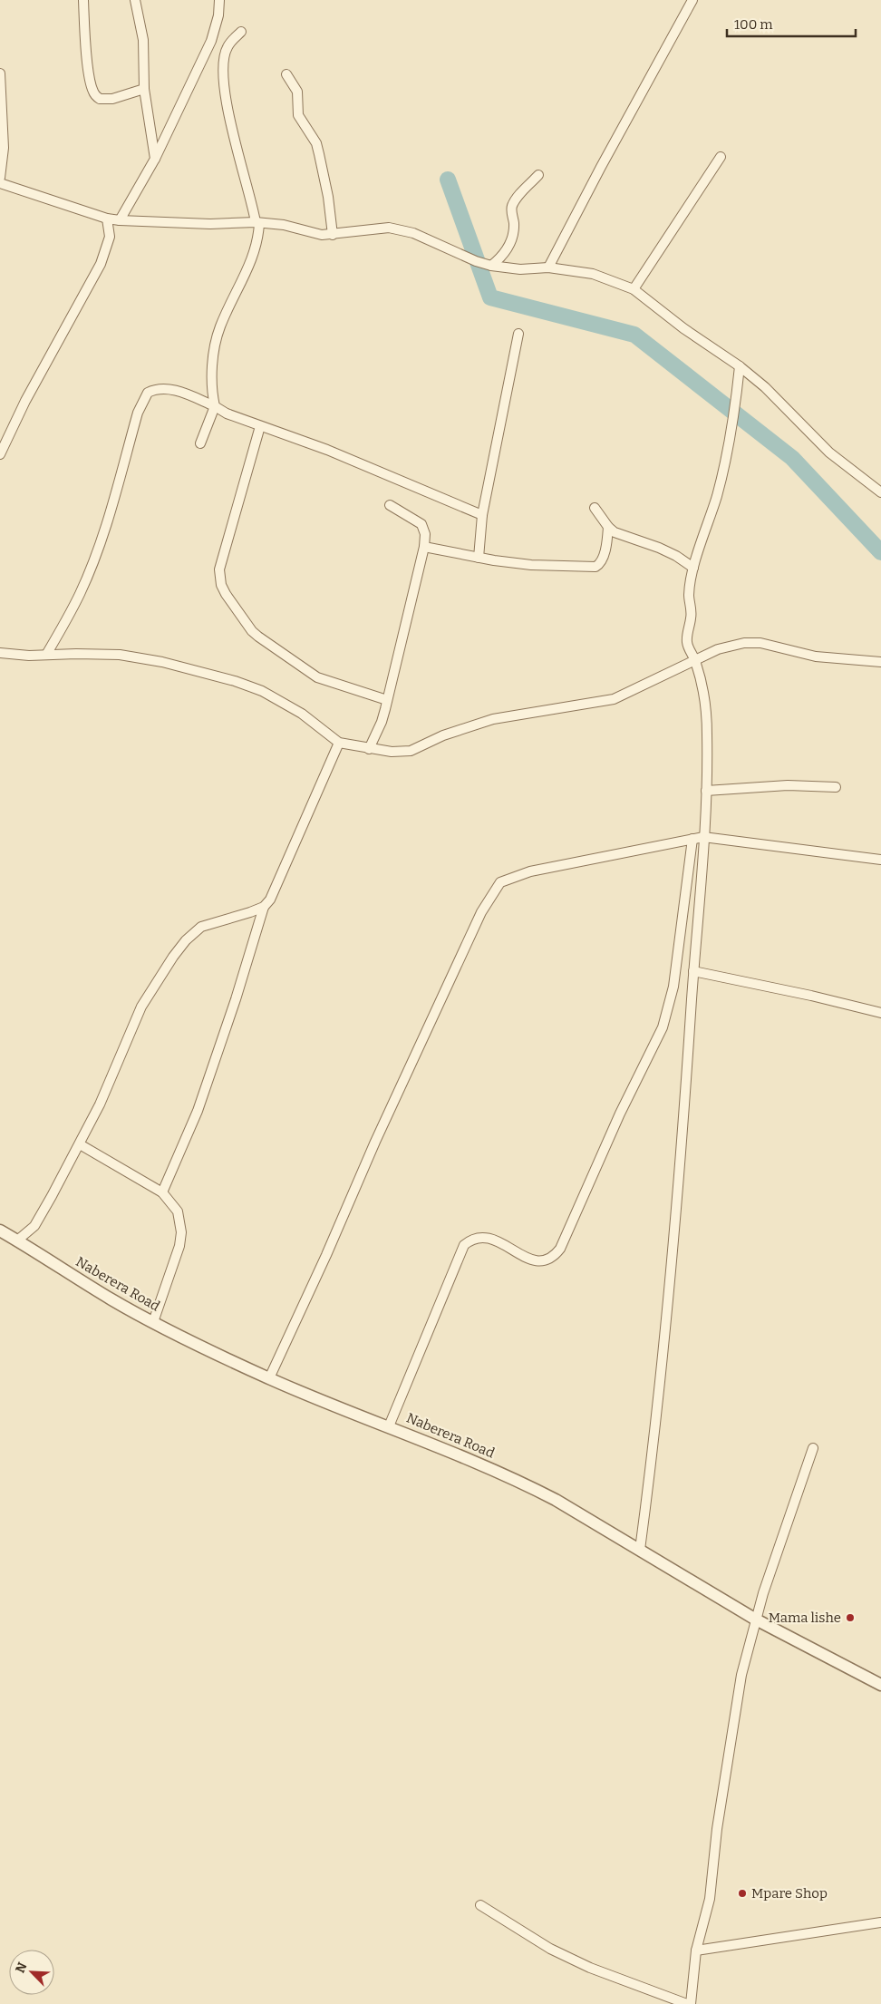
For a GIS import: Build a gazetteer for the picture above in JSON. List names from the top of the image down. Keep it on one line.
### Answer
{"streets":{"street":["Naberera Road"]},"places":["Mama lishe","Mpare Shop"],"scale_bar":"100 m","north":"top left"}
